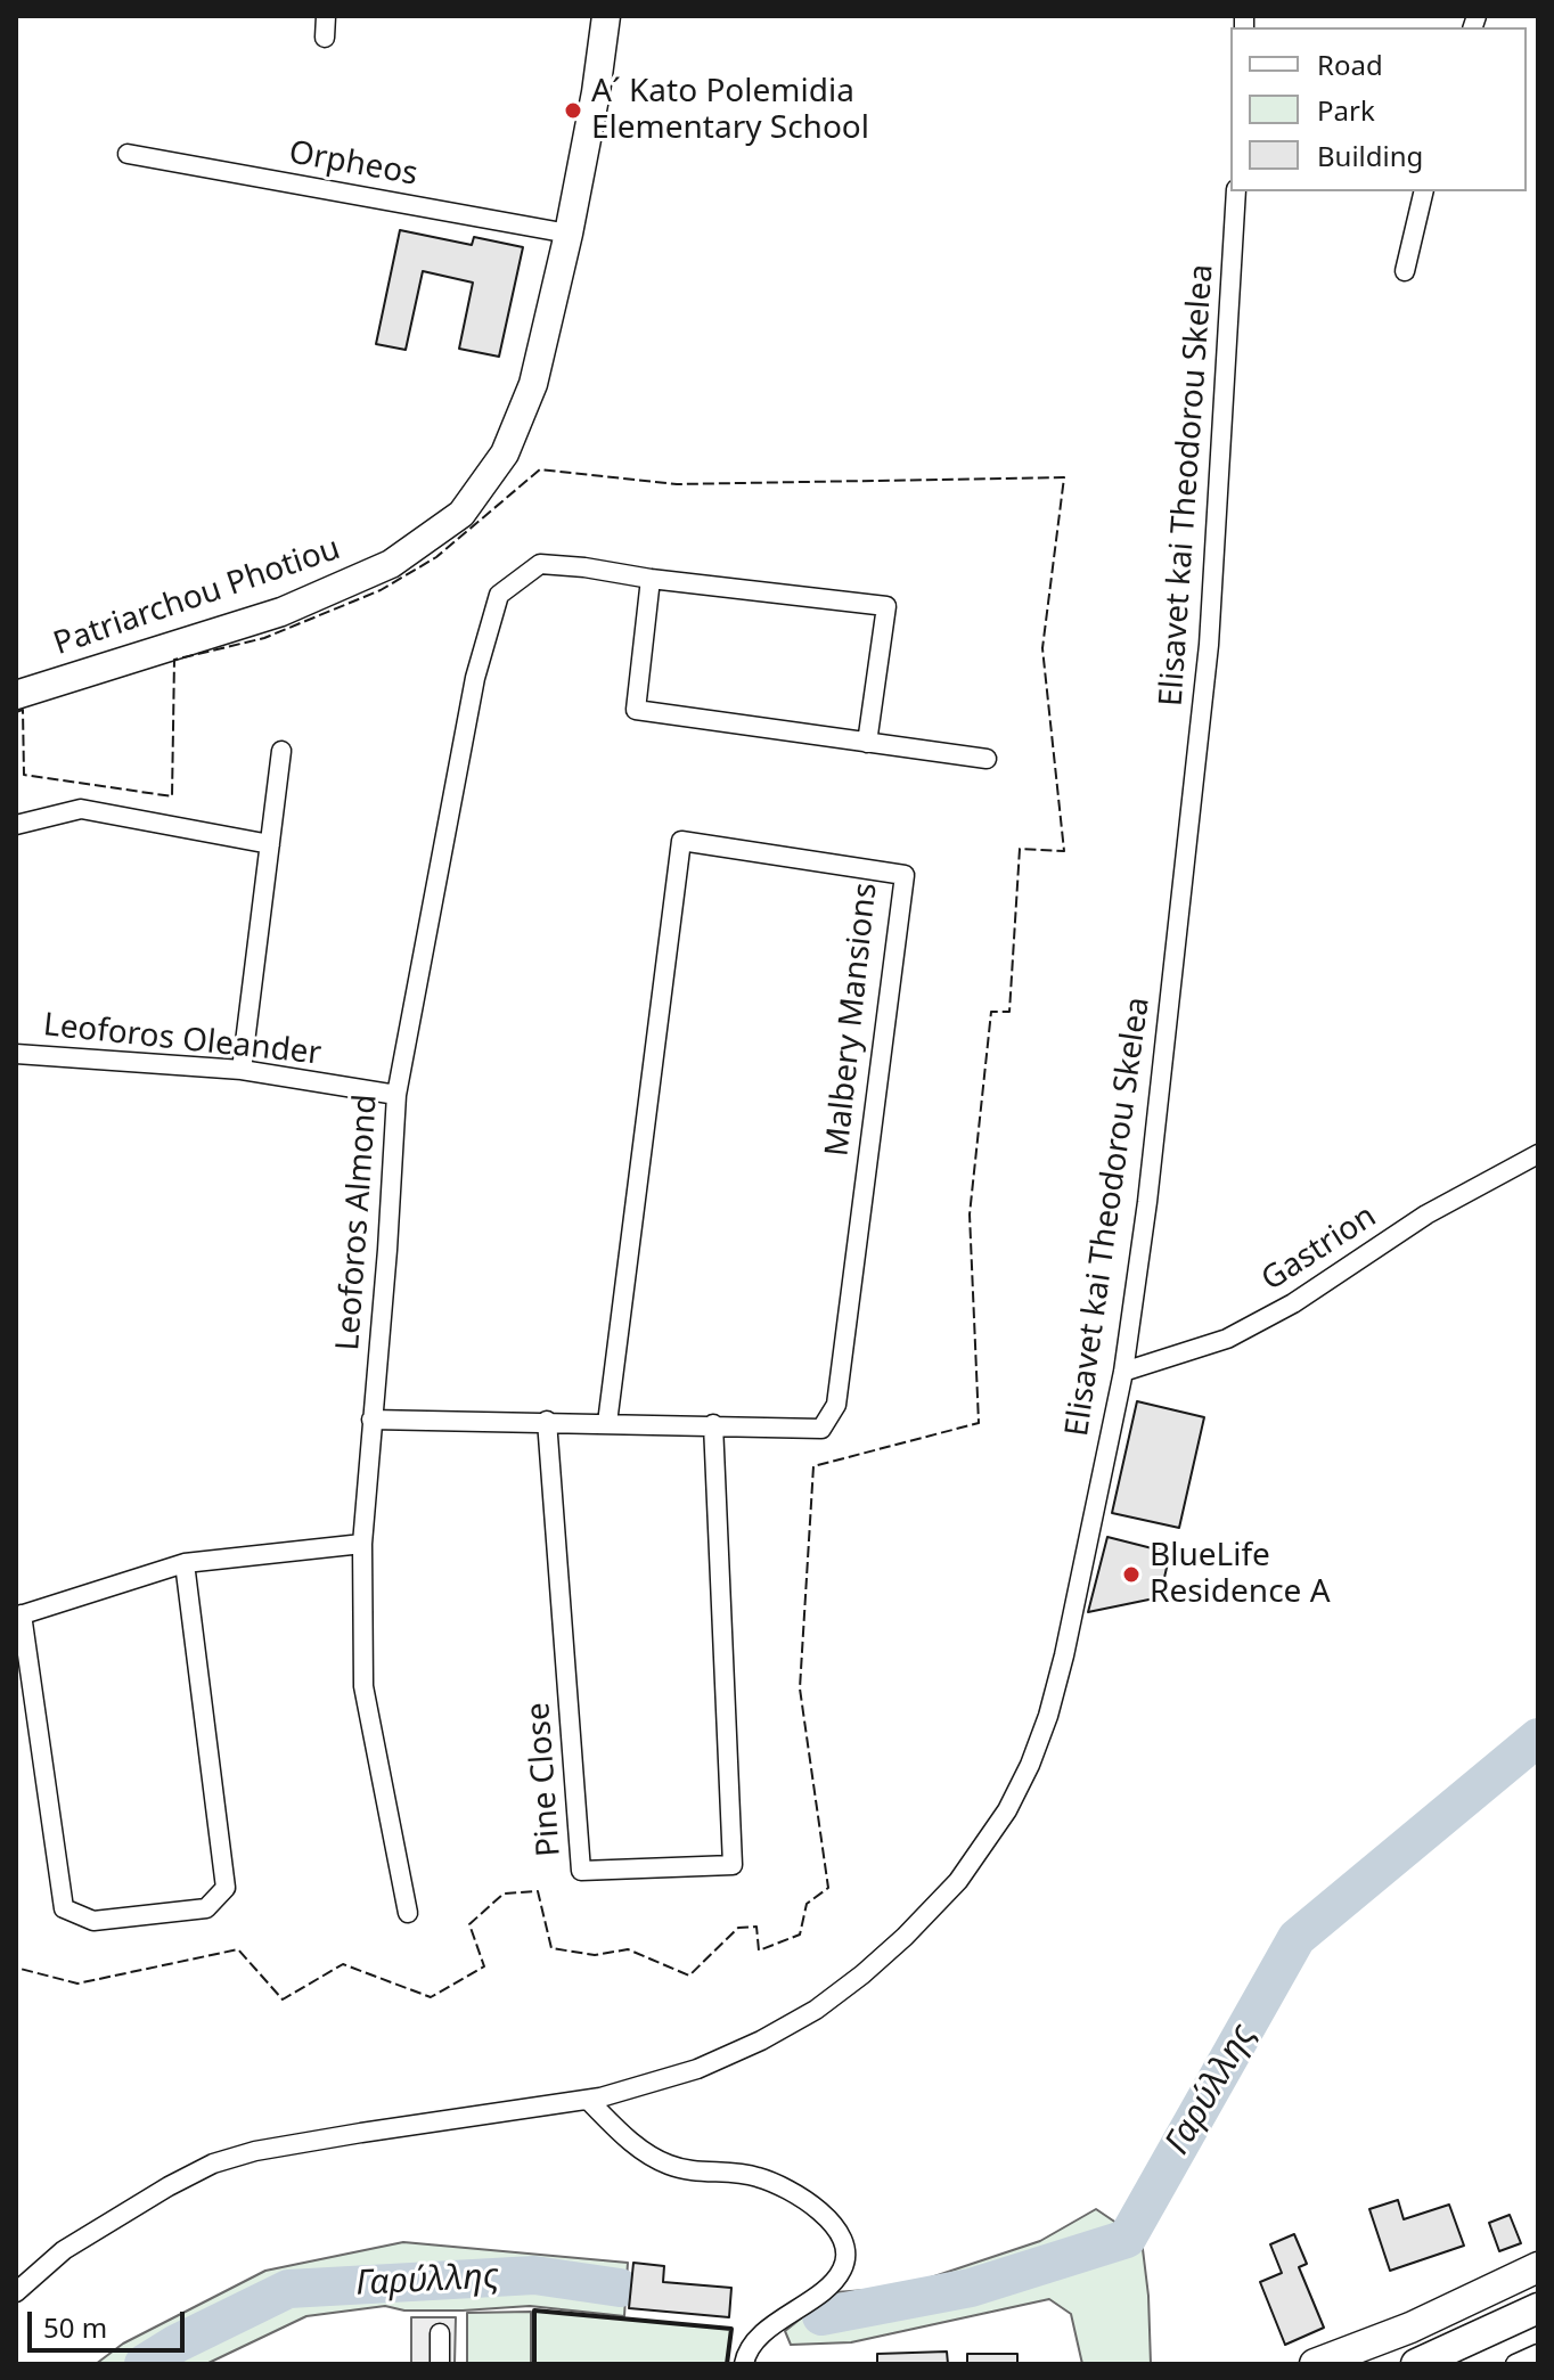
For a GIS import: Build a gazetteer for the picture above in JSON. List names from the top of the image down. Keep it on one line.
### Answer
{"streets":{"street":["Orpheos","Elisavet kai Theodorou Skelea","Patriarchou Photiou","Malbery Mansions","Leoforos Oleander","Leoforos Almond","Gastrion","Pine Close"]},"crossings":[["Orpheos","Patriarchou Photiou"],["Elisavet kai Theodorou Skelea","Gastrion"],["Malbery Mansions","Leoforos Almond"],["Malbery Mansions","Pine Close"],["Leoforos Oleander","Leoforos Almond"]],"water":["Γαρύλλης"],"places":["A´ Kato Polemidia Elementary School","BlueLife Residence A"],"legend":["Road","Park","Building"],"scale_bar":"50 m"}
